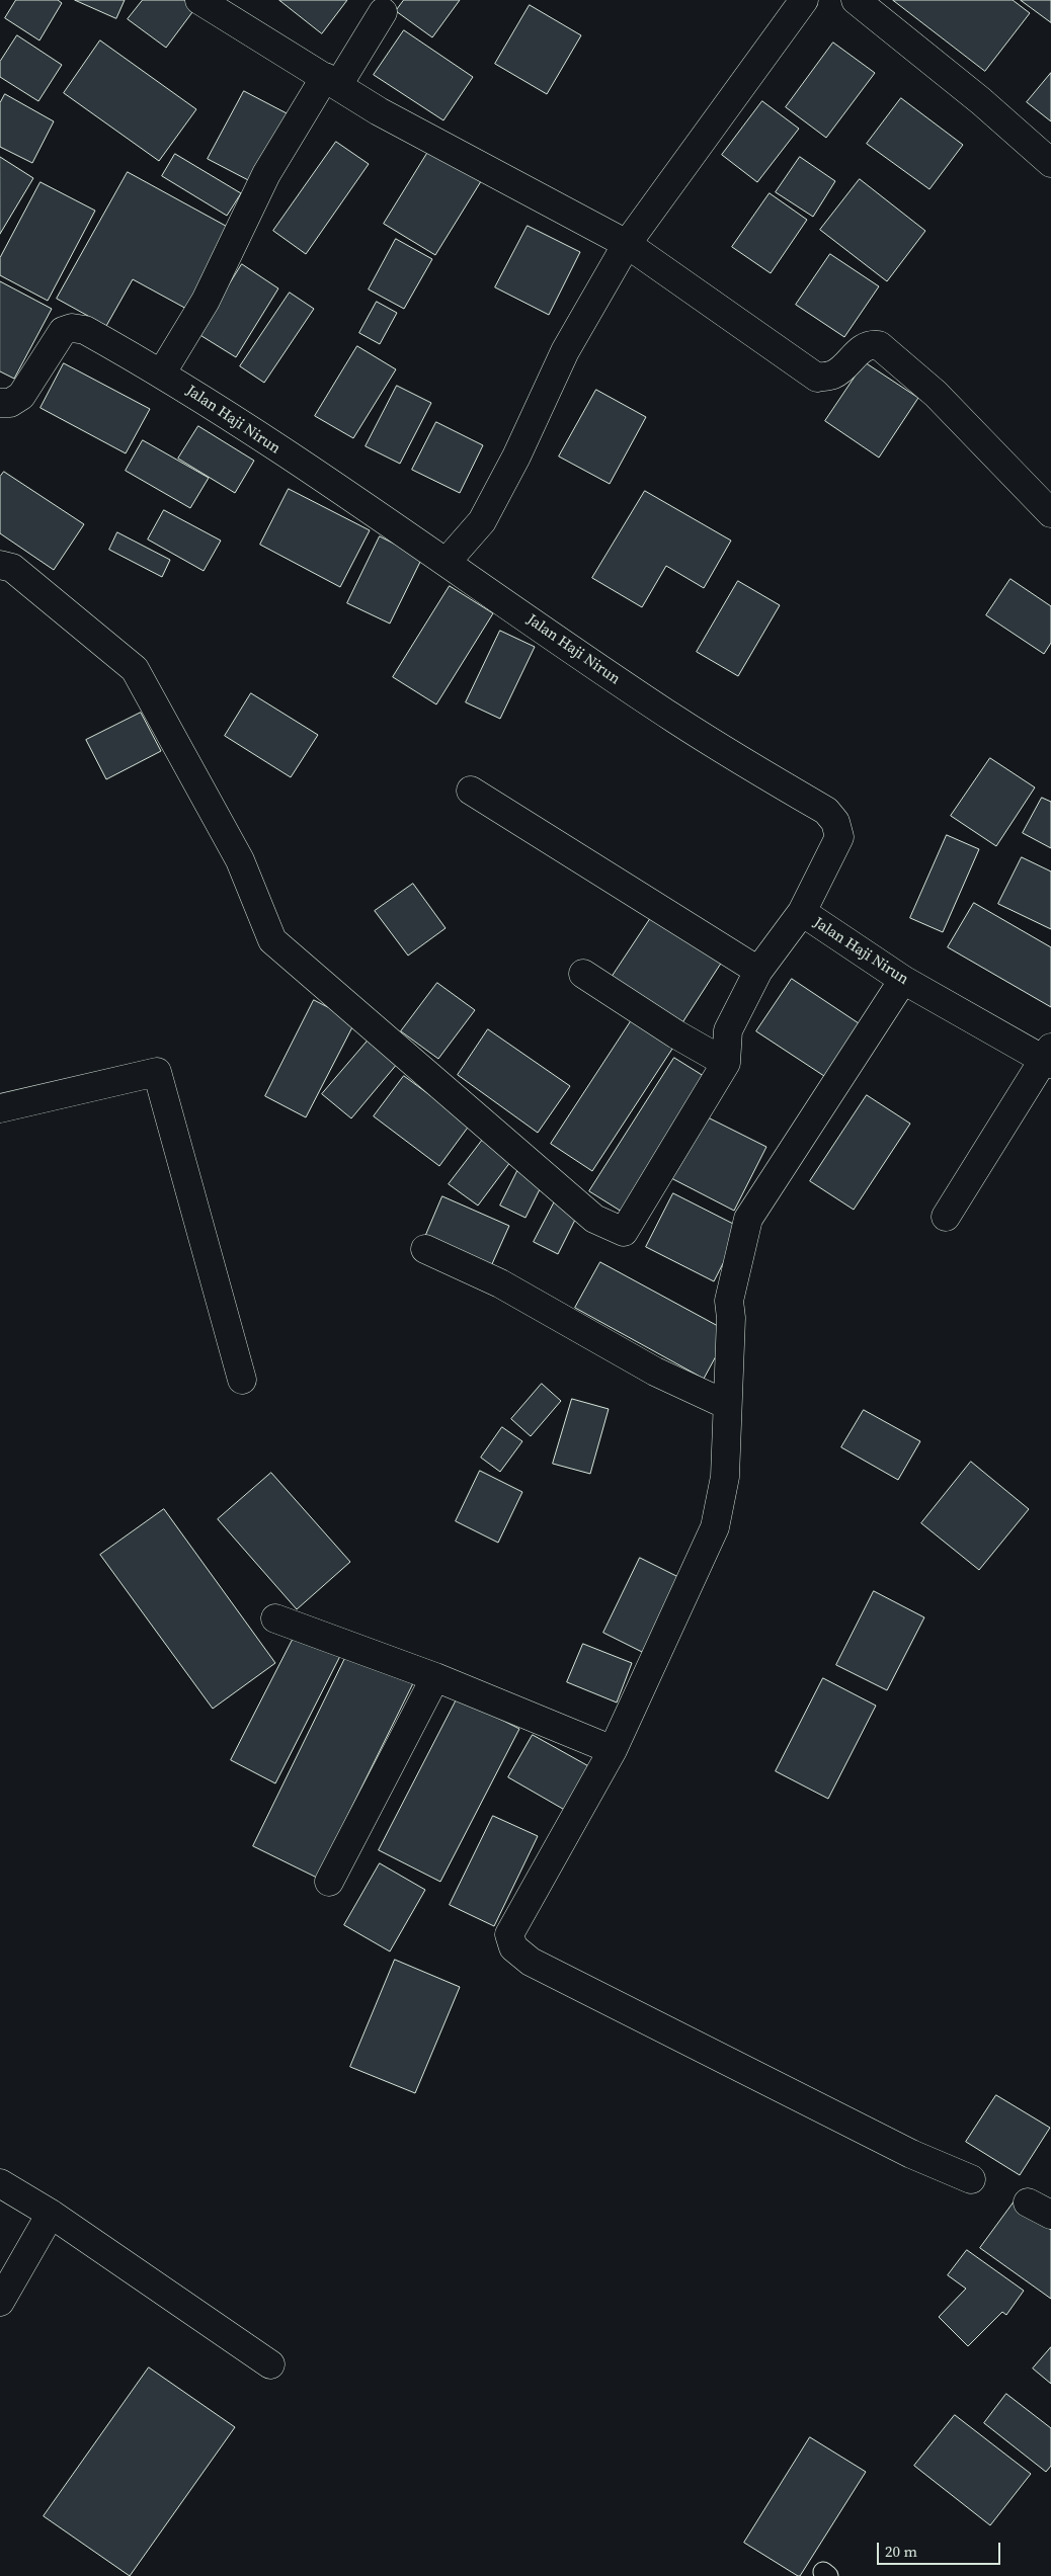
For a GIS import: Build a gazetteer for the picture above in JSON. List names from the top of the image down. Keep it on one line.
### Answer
{"streets":{"street":["Jalan Haji Nirun"]},"scale_bar":"20 m"}
